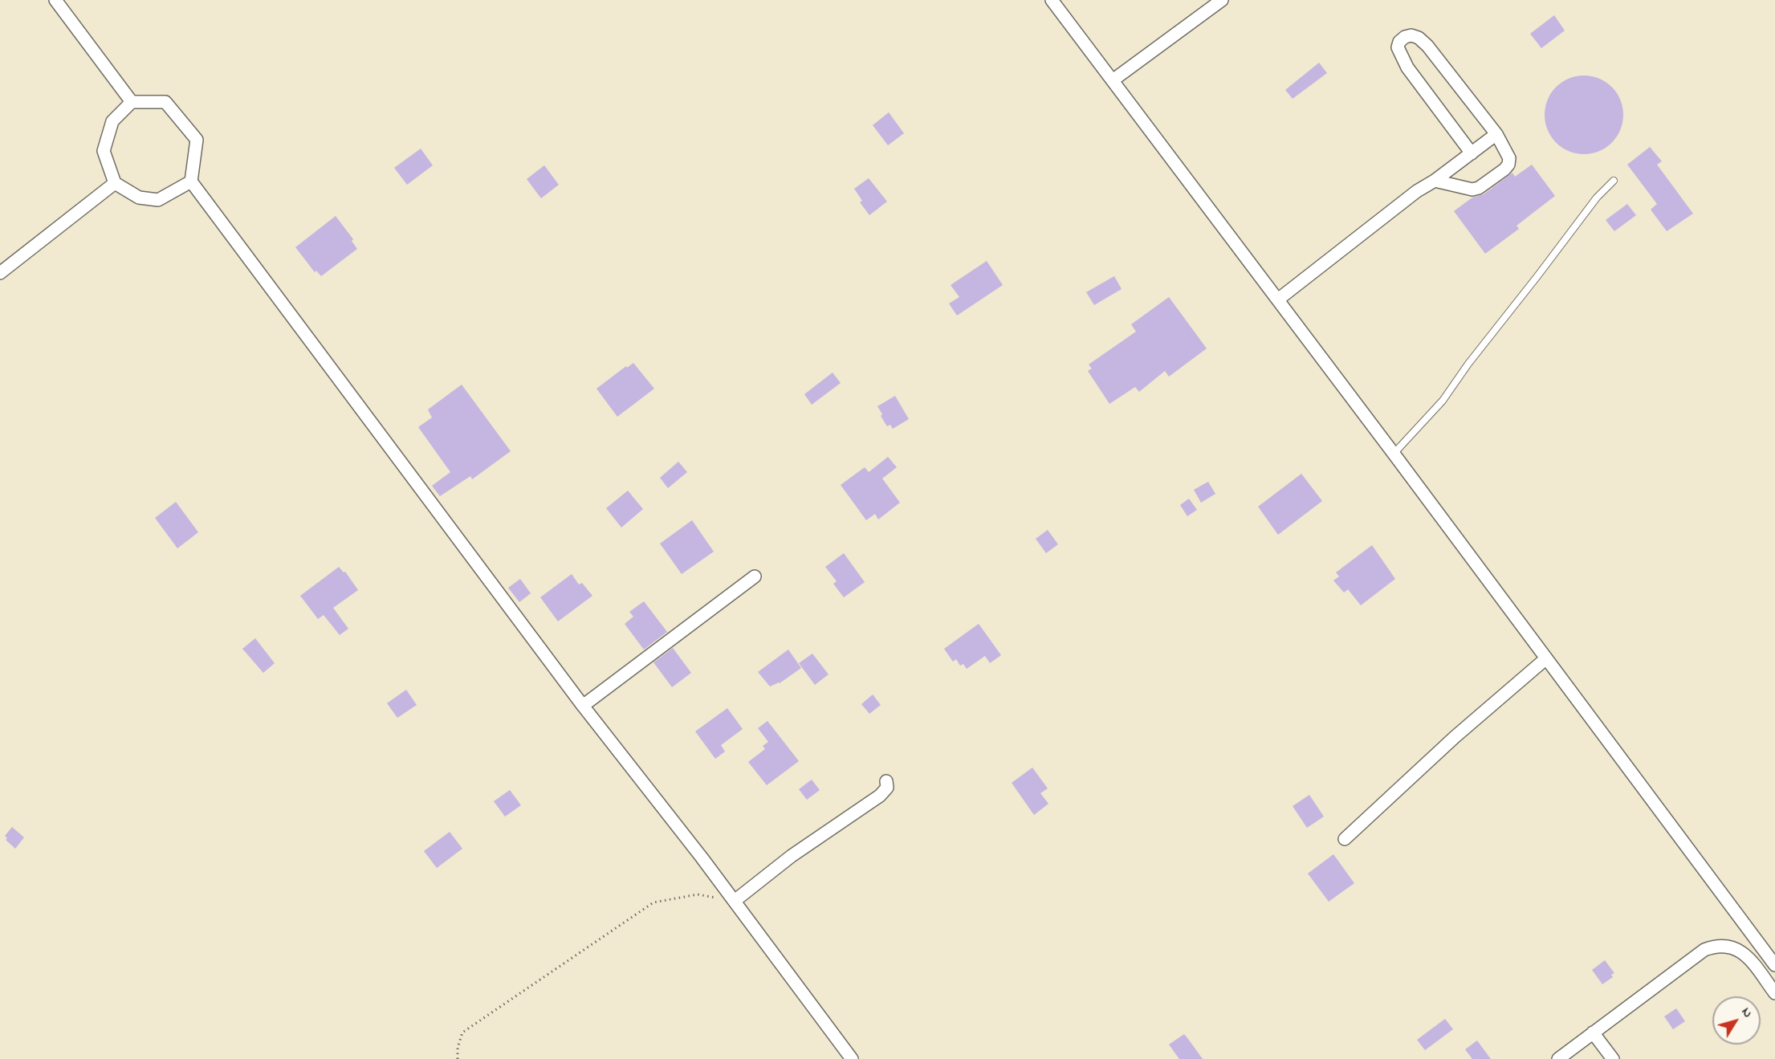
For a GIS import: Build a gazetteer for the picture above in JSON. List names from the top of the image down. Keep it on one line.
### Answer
{"north":"top right"}
